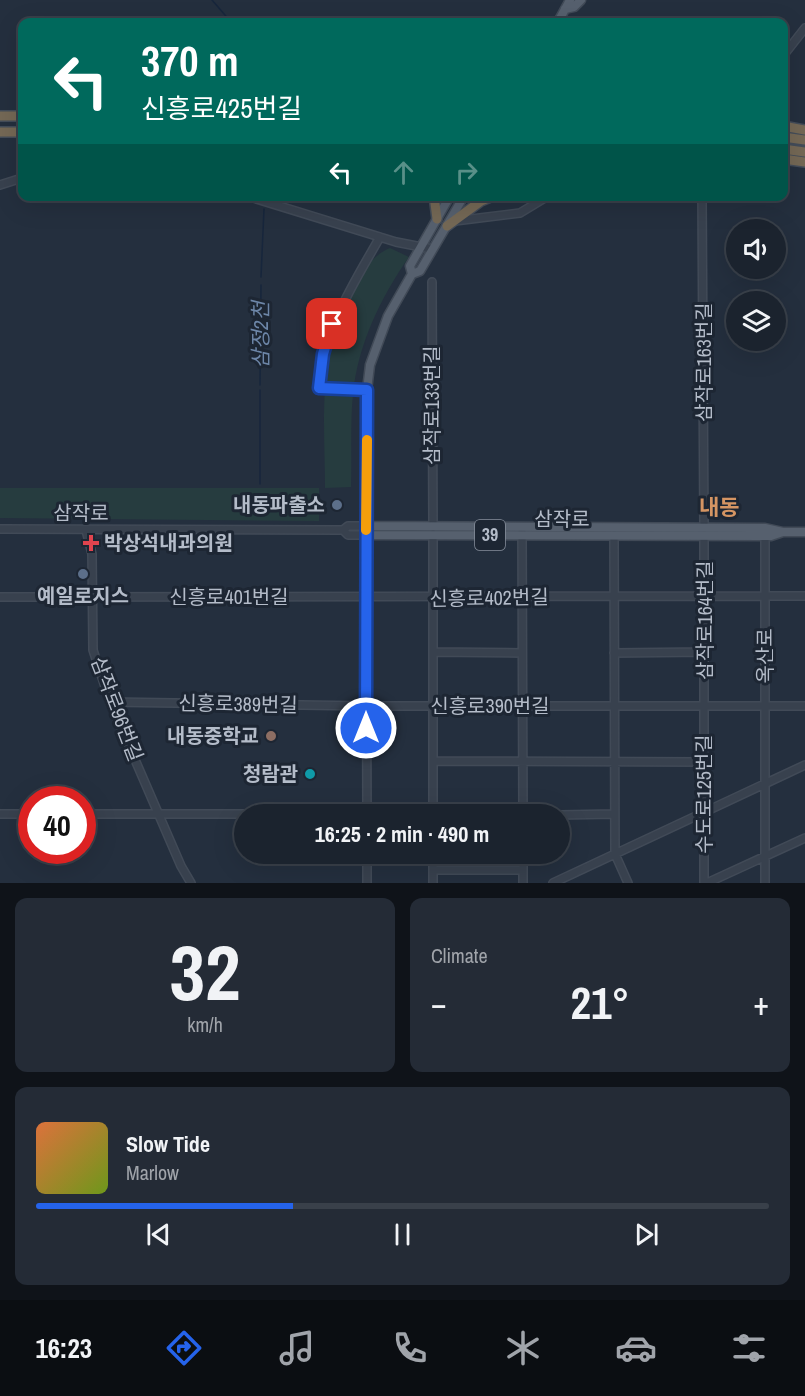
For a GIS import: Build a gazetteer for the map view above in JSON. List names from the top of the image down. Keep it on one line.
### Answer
{"streets":{"main road":["삼작로","39"],"street":["삼작로163번길","삼작로133번길","신흥로401번길","신흥로402번길","삼작로164번길","옥산로","신흥로389번길","신흥로390번길","삼작로96번길","수도로125번길"]},"crossings":[["삼작로163번길","삼작로"],["삼작로163번길","삼작로164번길"],["삼작로133번길","삼작로"],["삼작로133번길","신흥로402번길"],["삼작로133번길","신흥로390번길"],["삼작로","삼작로164번길"],["삼작로","옥산로"],["삼작로","삼작로96번길"],["신흥로401번길","신흥로402번길"],["신흥로401번길","삼작로96번길"],["신흥로402번길","삼작로164번길"],["신흥로402번길","옥산로"],["삼작로164번길","신흥로390번길"],["삼작로164번길","수도로125번길"],["옥산로","신흥로390번길"],["신흥로389번길","신흥로390번길"],["신흥로389번길","삼작로96번길"],["신흥로390번길","수도로125번길"]],"districts":["내동"],"water":["삼정2천"],"places":{"other":["내동파출소","예일로지스","내동중학교","청람관"],"health":["박상석내과의원"]},"page":{"turn":["370 m","신흥로425번길"],"limit":"40","trip":"16:25 · 2 min · 490 m","tile":[["32","km/h"],"Climate"],"heat":["−","21°","+"],"song":["Slow Tide","Marlow"],"tabs":"16:23"}}
